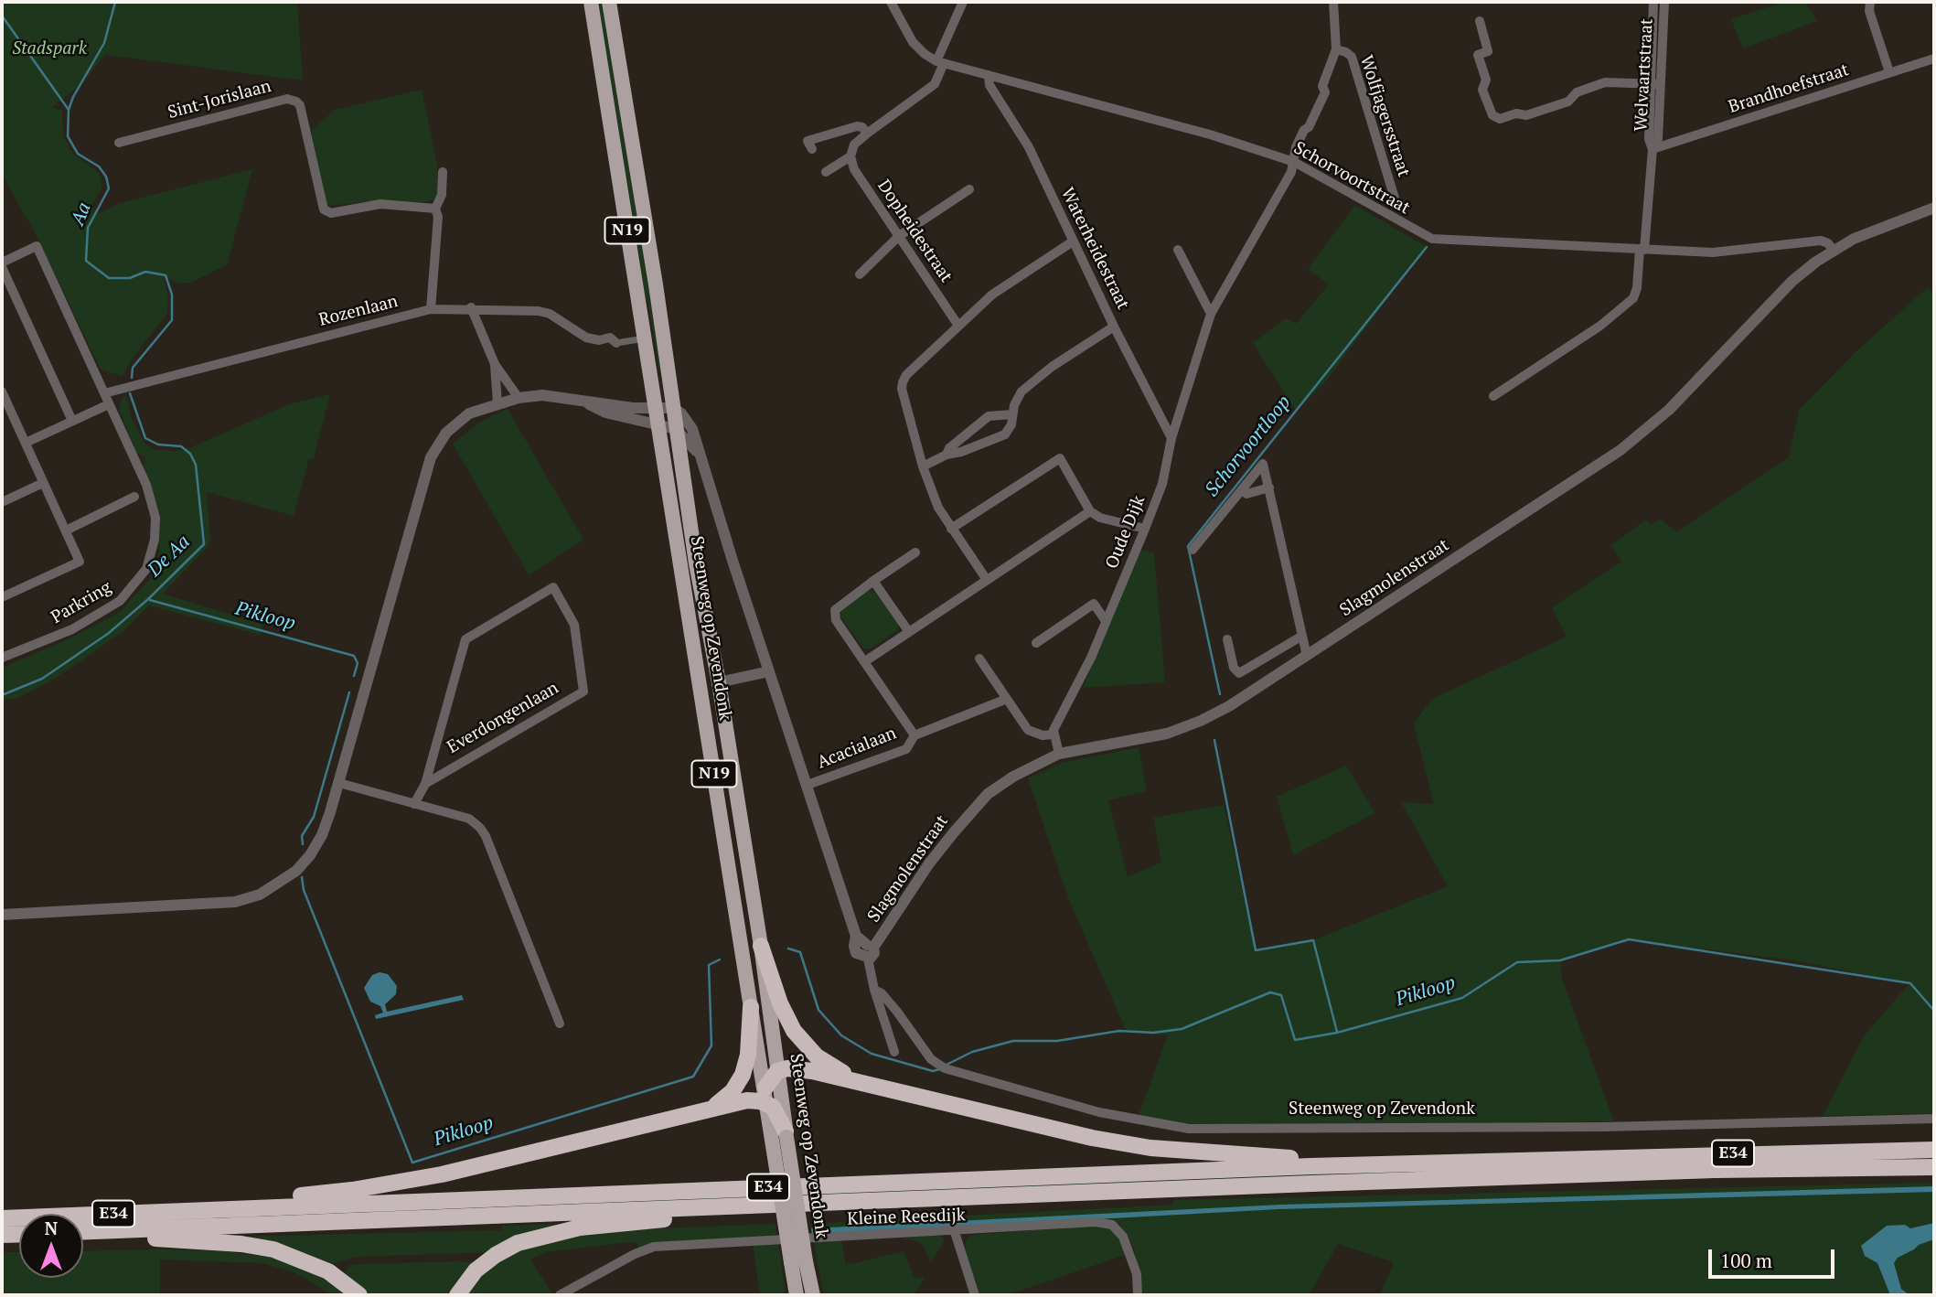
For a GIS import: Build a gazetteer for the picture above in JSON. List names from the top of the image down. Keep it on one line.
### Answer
{"streets":{"highway":["E34"],"main road":["N19","Steenweg op Zevendonk"],"street":["Welvaartstraat","Brandhoefstraat","Sint-Jorislaan","Wolfjagersstraat","Schorvoortstraat","Dopheidestraat","Waterheidestraat","Rozenlaan","Oude Dijk","Slagmolenstraat","Parkring","Everdongenlaan","Acacialaan","Kleine Reesdijk"]},"crossings":[["Welvaartstraat","Brandhoefstraat"],["Welvaartstraat","Schorvoortstraat"],["Wolfjagersstraat","Oude Dijk"],["Schorvoortstraat","Waterheidestraat"],["Schorvoortstraat","Oude Dijk"],["Schorvoortstraat","Slagmolenstraat"],["N19","Steenweg op Zevendonk"],["Waterheidestraat","Oude Dijk"],["Rozenlaan","Parkring"],["Slagmolenstraat","Steenweg op Zevendonk"],["Steenweg op Zevendonk","Acacialaan"]],"water":["Aa","Schorvoortloop","De Aa","Pikloop"],"parks":["Stadspark"],"scale_bar":"100 m","north":"top"}
